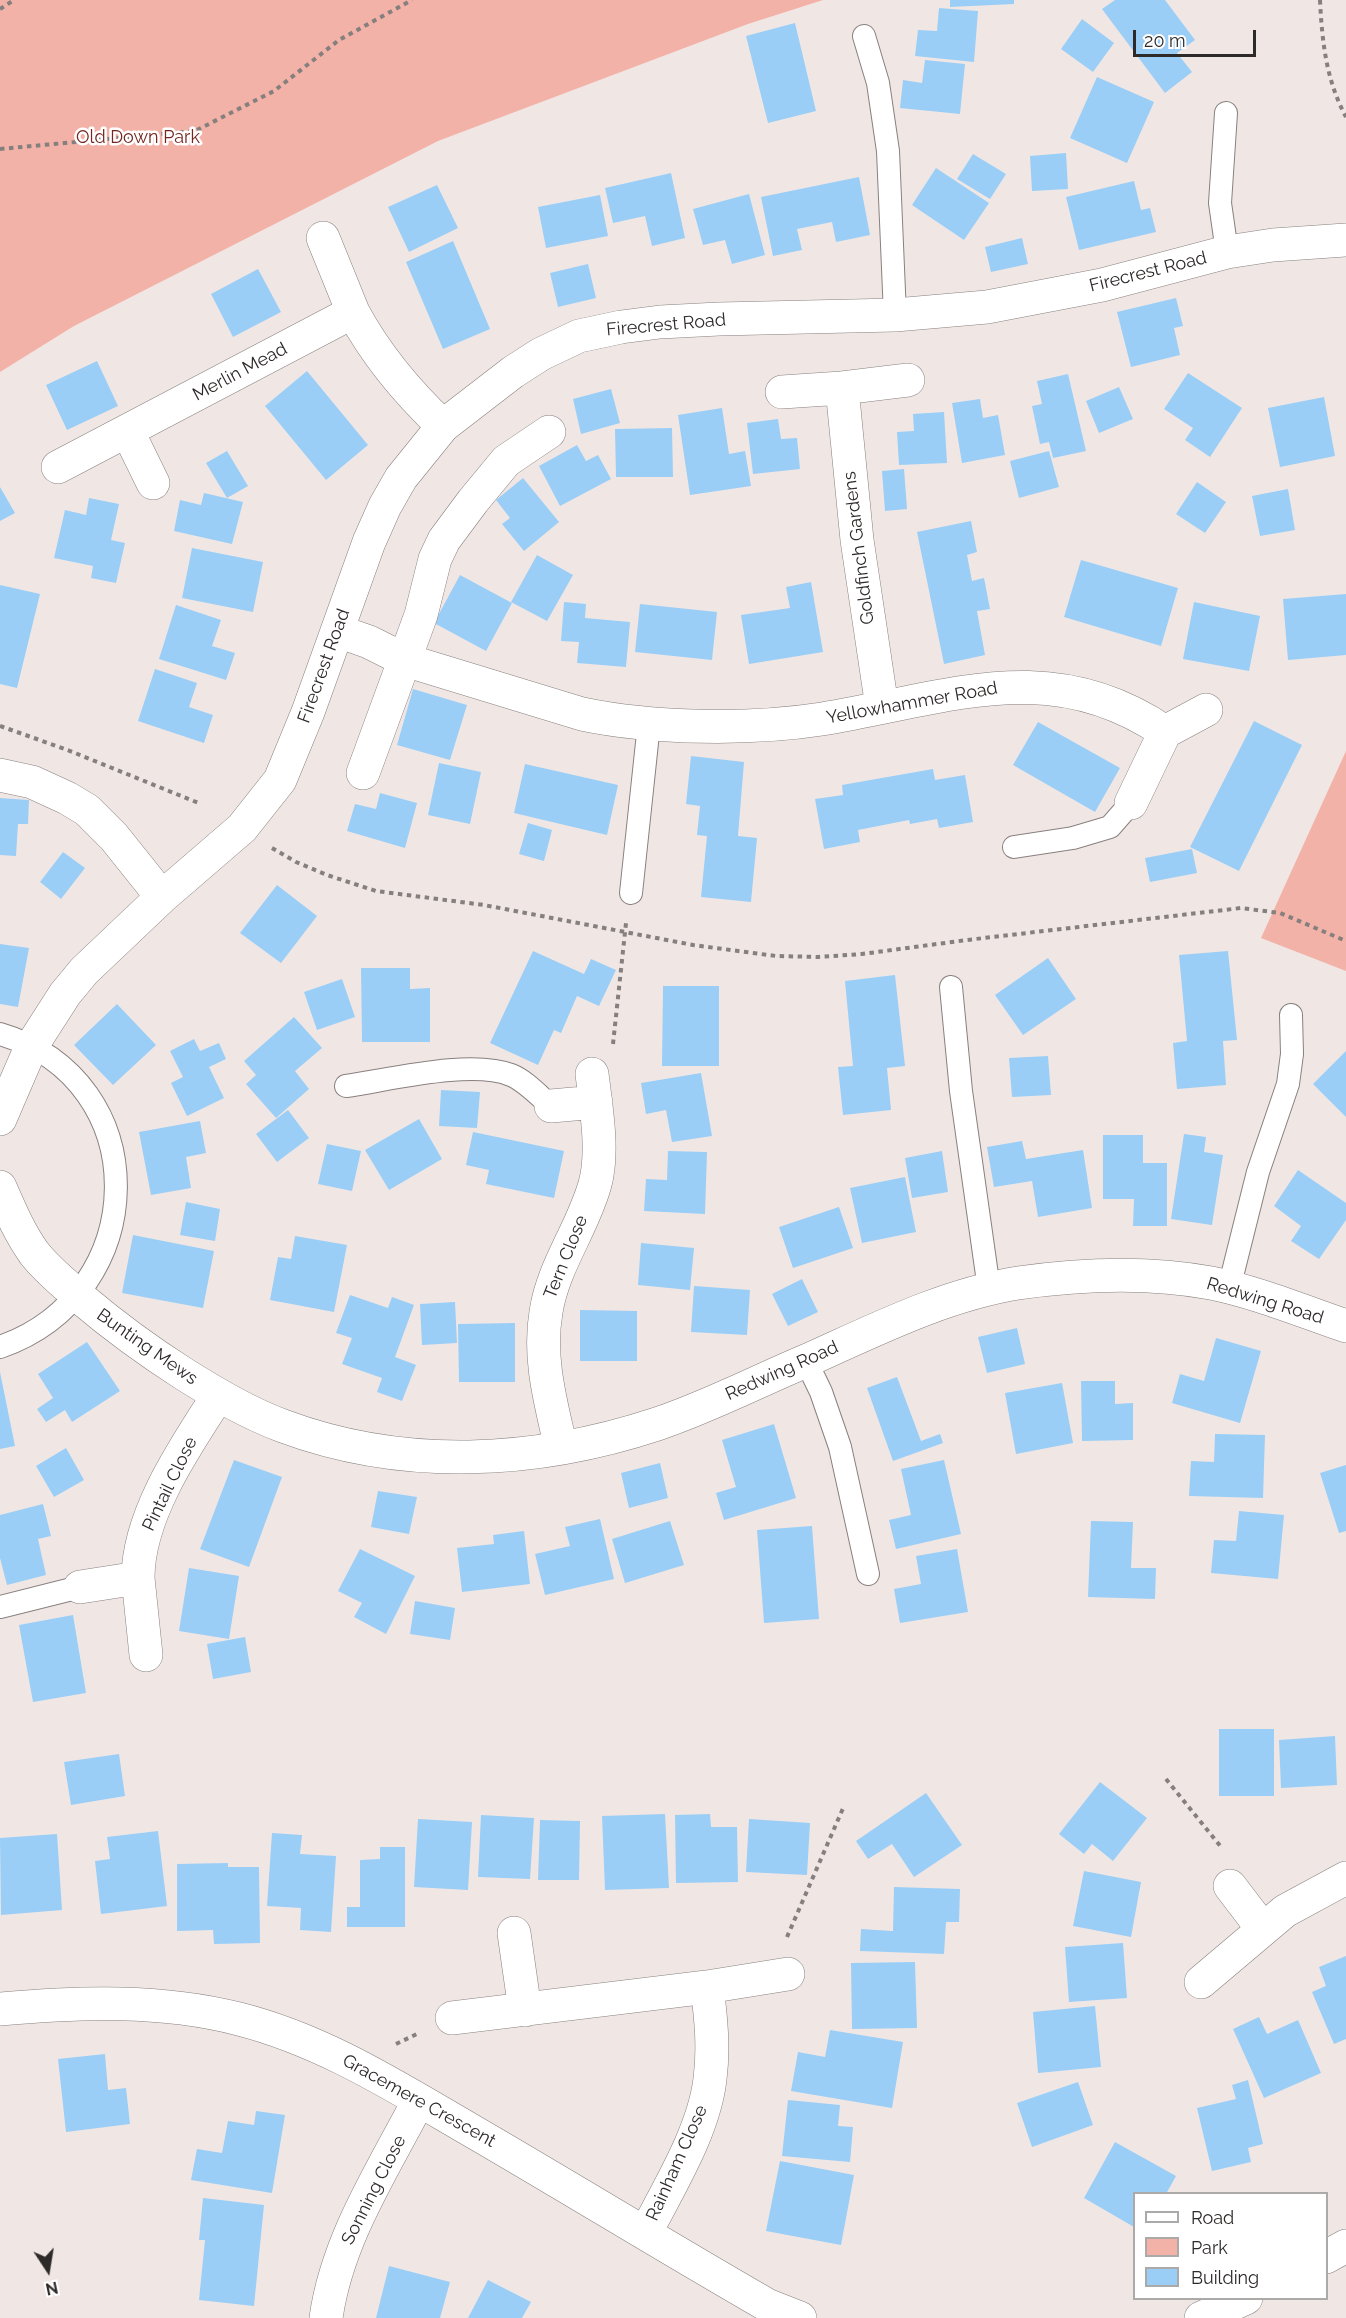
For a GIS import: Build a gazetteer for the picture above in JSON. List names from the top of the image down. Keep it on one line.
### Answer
{"streets":{"street":["Firecrest Road","Merlin Mead","Goldfinch Gardens","Yellowhammer Road","Tern Close","Redwing Road","Bunting Mews","Pintail Close","Gracemere Crescent","Rainham Close","Sonning Close"]},"crossings":[["Firecrest Road","Yellowhammer Road"],["Firecrest Road","Bunting Mews"],["Goldfinch Gardens","Yellowhammer Road"],["Tern Close","Redwing Road"],["Redwing Road","Bunting Mews"],["Redwing Road","Pintail Close"],["Bunting Mews","Pintail Close"],["Gracemere Crescent","Rainham Close"],["Gracemere Crescent","Sonning Close"]],"parks":["Old Down Park"],"legend":["Road","Park","Building"],"scale_bar":"20 m","north":"bottom"}
